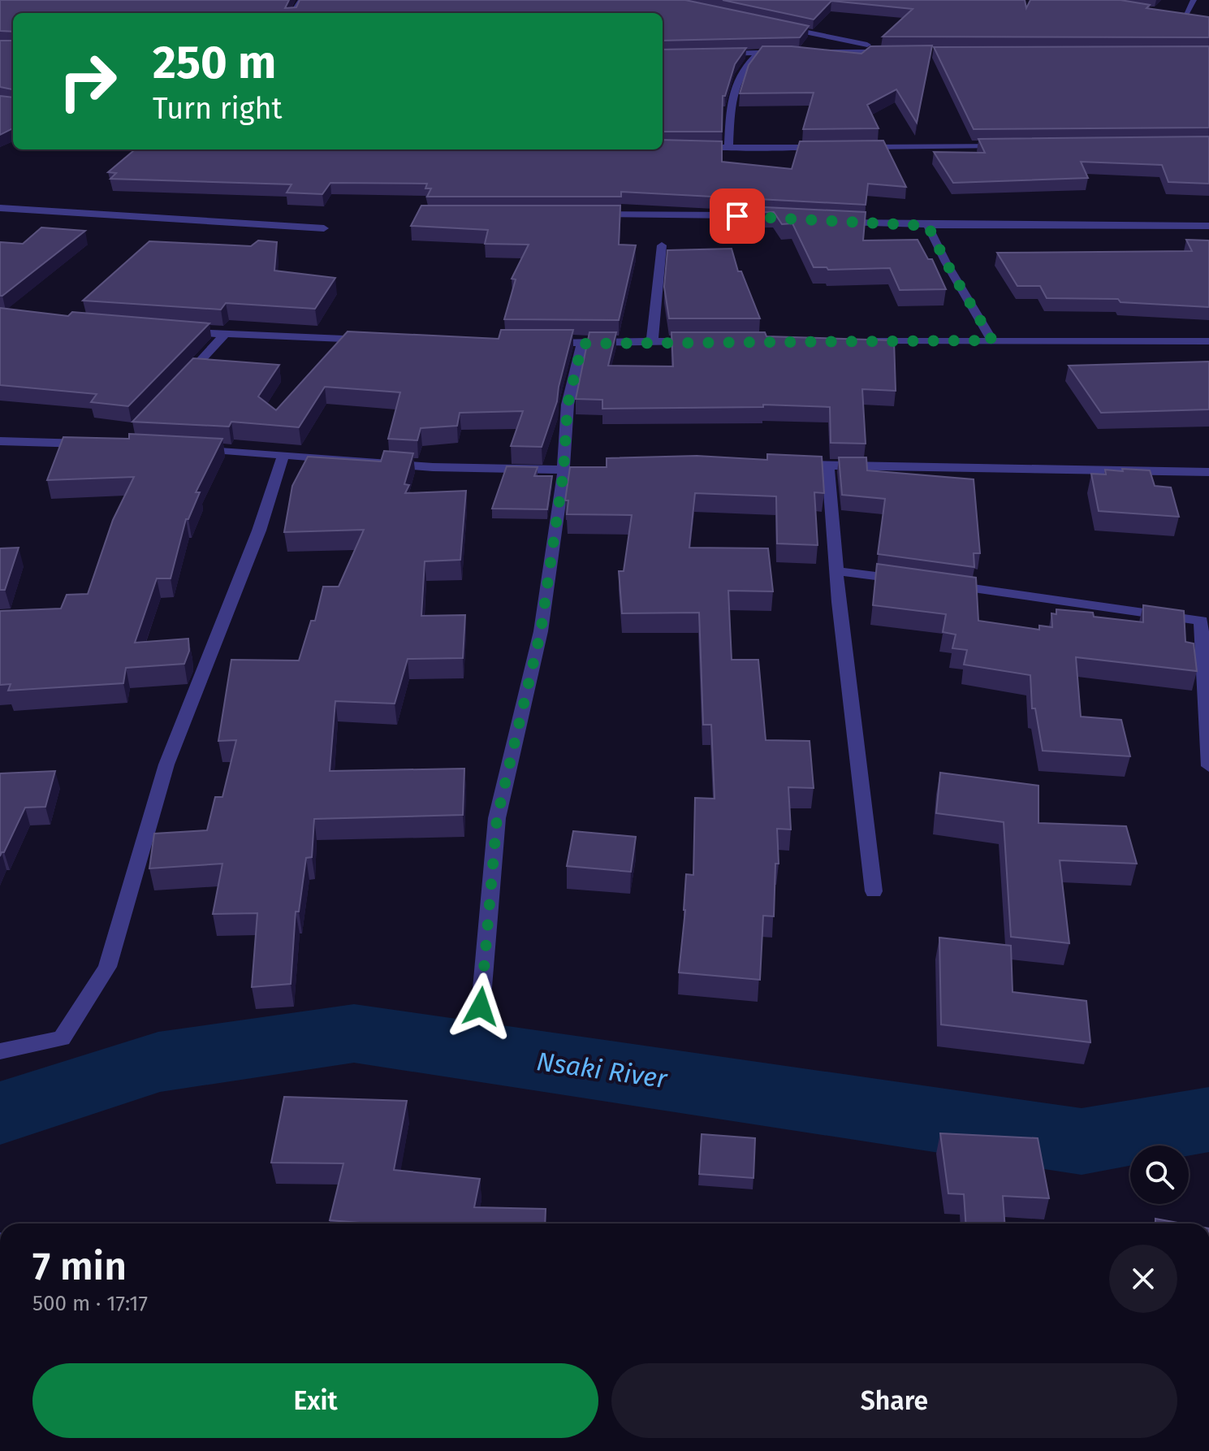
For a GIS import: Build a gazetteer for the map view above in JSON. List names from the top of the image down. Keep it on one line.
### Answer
{"water":["Nsaki River"],"page":{"turn":["250 m","Turn right"],"heading":["7 min","500 m · 17:17"],"buttons":["Exit","Share"]}}
